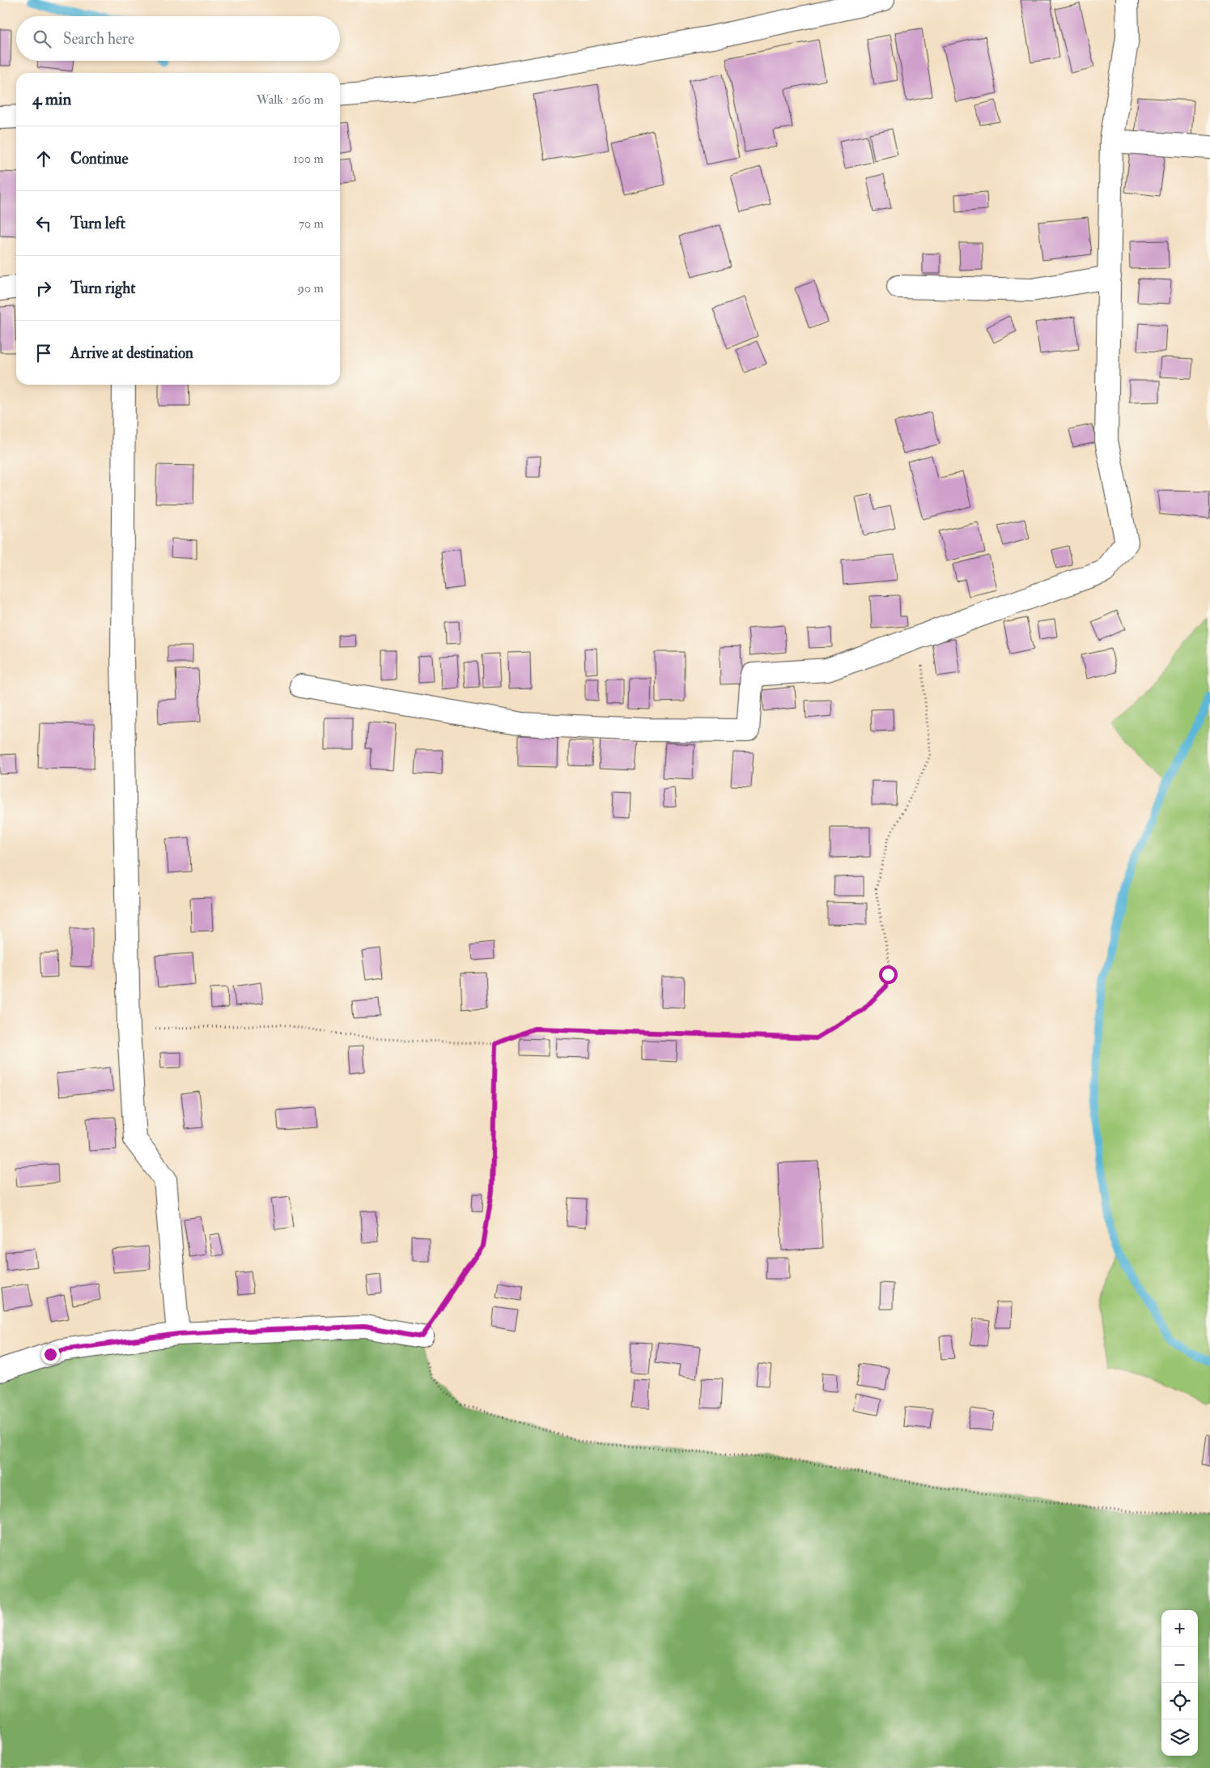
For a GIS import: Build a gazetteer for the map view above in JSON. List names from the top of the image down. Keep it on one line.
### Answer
{"page":{"search":"Search here","heading":["4 min","Walk · 260 m"],"list":[["Continue","100 m"],["Turn left","70 m"],["Turn right","90 m"],"Arrive at destination"],"map_buttons":["+","−"]}}
